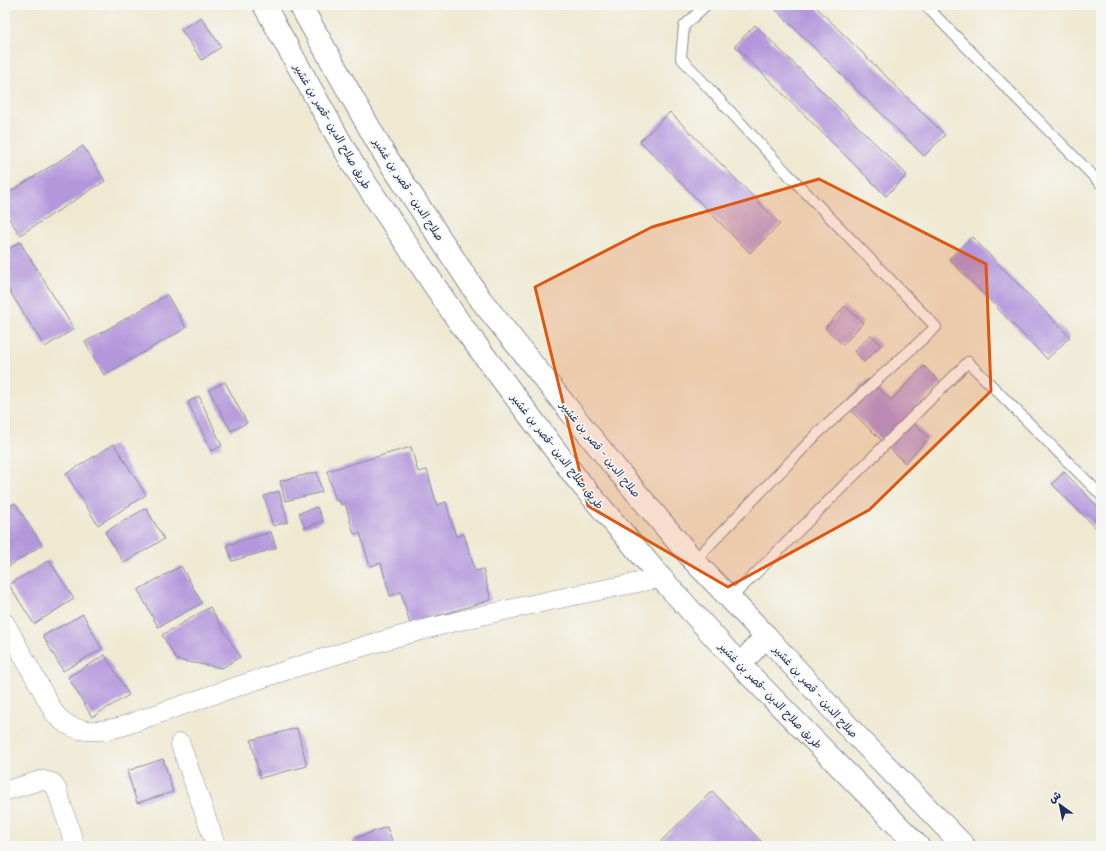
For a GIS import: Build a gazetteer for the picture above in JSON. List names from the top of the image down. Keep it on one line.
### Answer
{"streets":{"highway":["طريق صلاح الدين -قصر بن غشير","صلاح الدين - قصر بن غشير"]},"north":"top left"}
